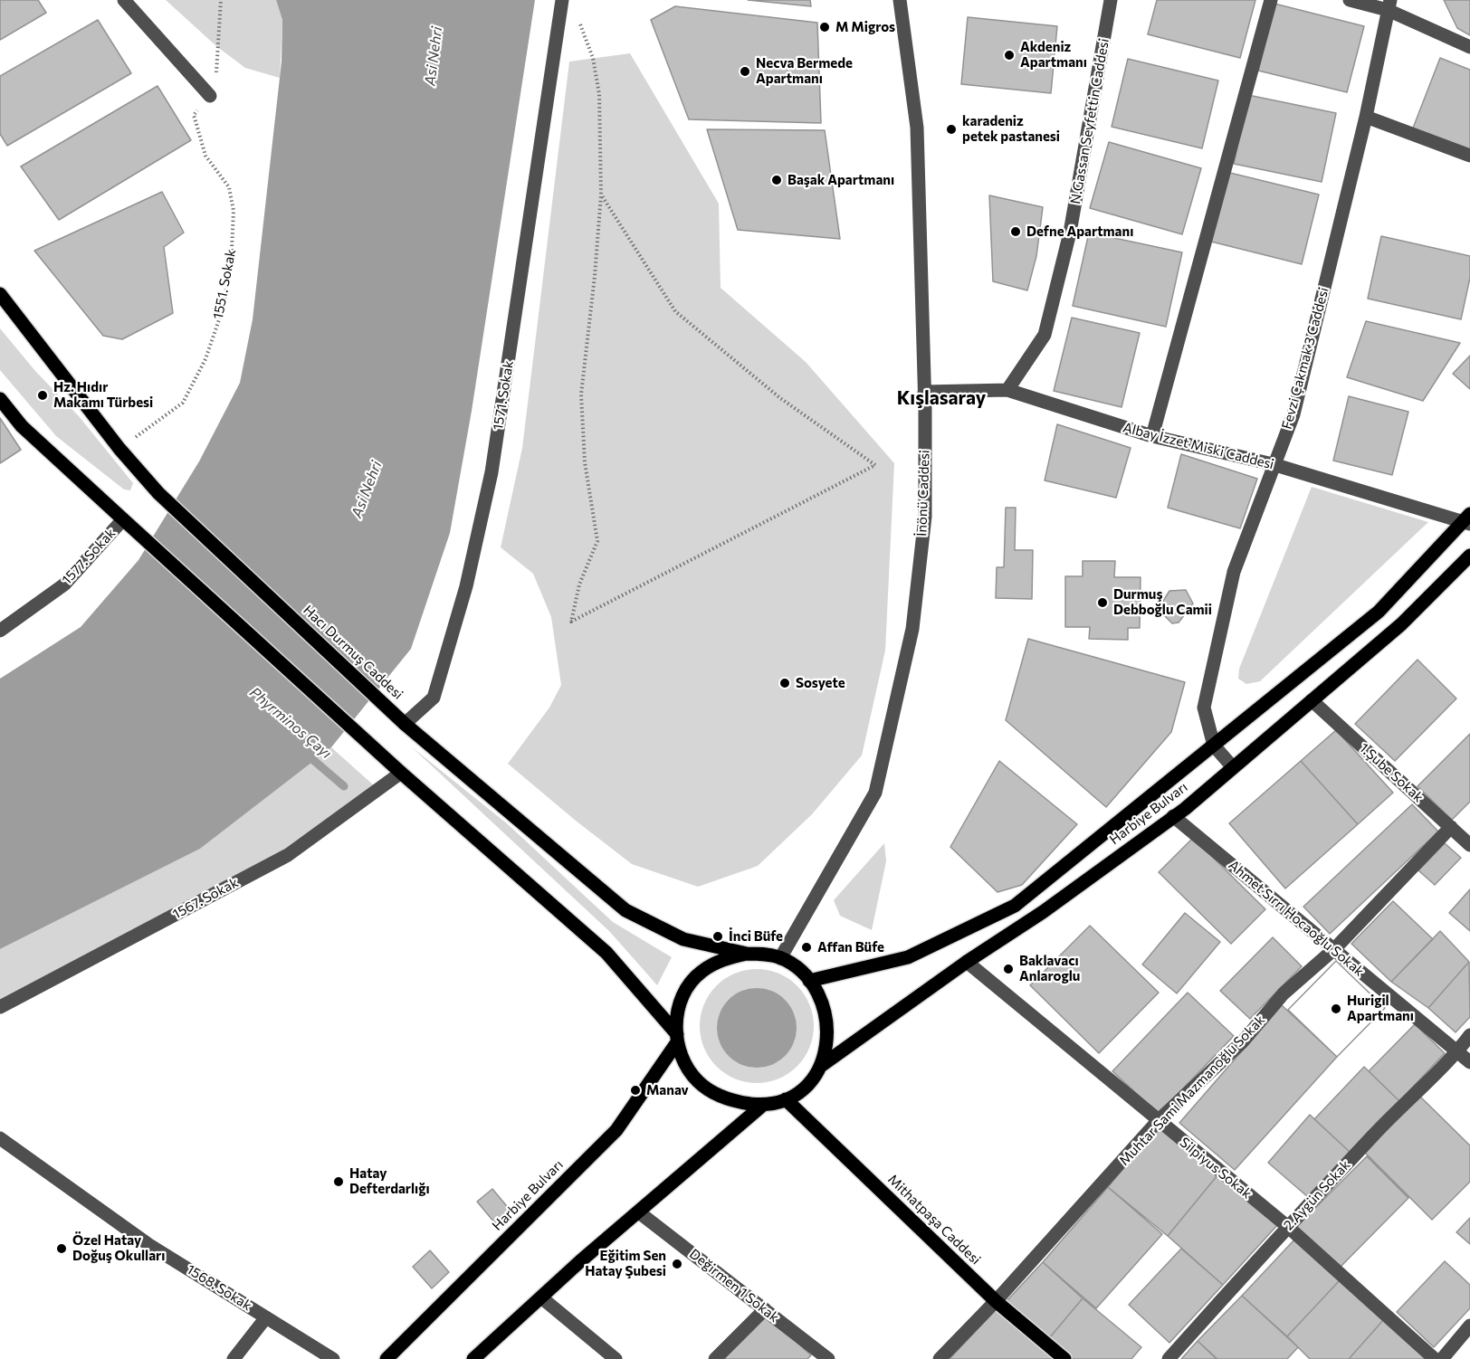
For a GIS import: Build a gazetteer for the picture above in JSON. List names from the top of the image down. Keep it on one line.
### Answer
{"streets":{"main road":["Hacı Durmuş Caddesi","Harbiye Bulvarı","Mithatpaşa Caddesi"],"street":["N.Gassan Seyfettin Caddesi","Fevzi Çakmak 3 Caddesi","1571. Sokak","Albay İzzet Miski Caddesi","İnönü Caddesi","1577. Sokak","1.Şube Sokak","1567. Sokak","Ahmet Sırrı Hocaoğlu Sokak","Muhtar Sami Mazmanoğlu Sokak","Silpiyus Sokak","2.Aygün Sokak","Değirmen 1 Sokak","1568. Sokak"],"path":["1551. Sokak"]},"crossings":[["N.Gassan Seyfettin Caddesi","Albay İzzet Miski Caddesi"],["1551. Sokak","Hacı Durmuş Caddesi"],["Fevzi Çakmak 3 Caddesi","Albay İzzet Miski Caddesi"],["Fevzi Çakmak 3 Caddesi","Harbiye Bulvarı"],["1571. Sokak","Hacı Durmuş Caddesi"],["Albay İzzet Miski Caddesi","İnönü Caddesi"],["Albay İzzet Miski Caddesi","Harbiye Bulvarı"],["İnönü Caddesi","Hacı Durmuş Caddesi"],["İnönü Caddesi","Harbiye Bulvarı"],["İnönü Caddesi","Mithatpaşa Caddesi"],["Hacı Durmuş Caddesi","Harbiye Bulvarı"],["Hacı Durmuş Caddesi","Mithatpaşa Caddesi"],["1.Şube Sokak","Harbiye Bulvarı"],["1.Şube Sokak","Muhtar Sami Mazmanoğlu Sokak"],["Harbiye Bulvarı","Ahmet Sırrı Hocaoğlu Sokak"],["Harbiye Bulvarı","Silpiyus Sokak"],["Harbiye Bulvarı","Mithatpaşa Caddesi"],["Harbiye Bulvarı","Değirmen 1 Sokak"],["Ahmet Sırrı Hocaoğlu Sokak","Muhtar Sami Mazmanoğlu Sokak"],["Ahmet Sırrı Hocaoğlu Sokak","2.Aygün Sokak"],["Muhtar Sami Mazmanoğlu Sokak","Silpiyus Sokak"],["Muhtar Sami Mazmanoğlu Sokak","Mithatpaşa Caddesi"],["Silpiyus Sokak","2.Aygün Sokak"]],"districts":["Kışlasaray"],"water":["Asi Nehri","Phyrminos Çayı"],"places":["M Migros","Akdeniz Apartmanı","Necva Bermede Apartmanı","karadeniz petek pastanesi","Başak Apartmanı","Defne Apartmanı","Hz. Hıdır Makamı Türbesi","Durmuş Debboğlu Camii","Sosyete","İnci Büfe","Affan Büfe","Baklavacı Anlaroglu","Hurigil Apartmanı","Manav","Hatay Defterdarlığı","Özel Hatay Doğuş Okulları","Eğitim Sen Hatay Şubesi"]}
